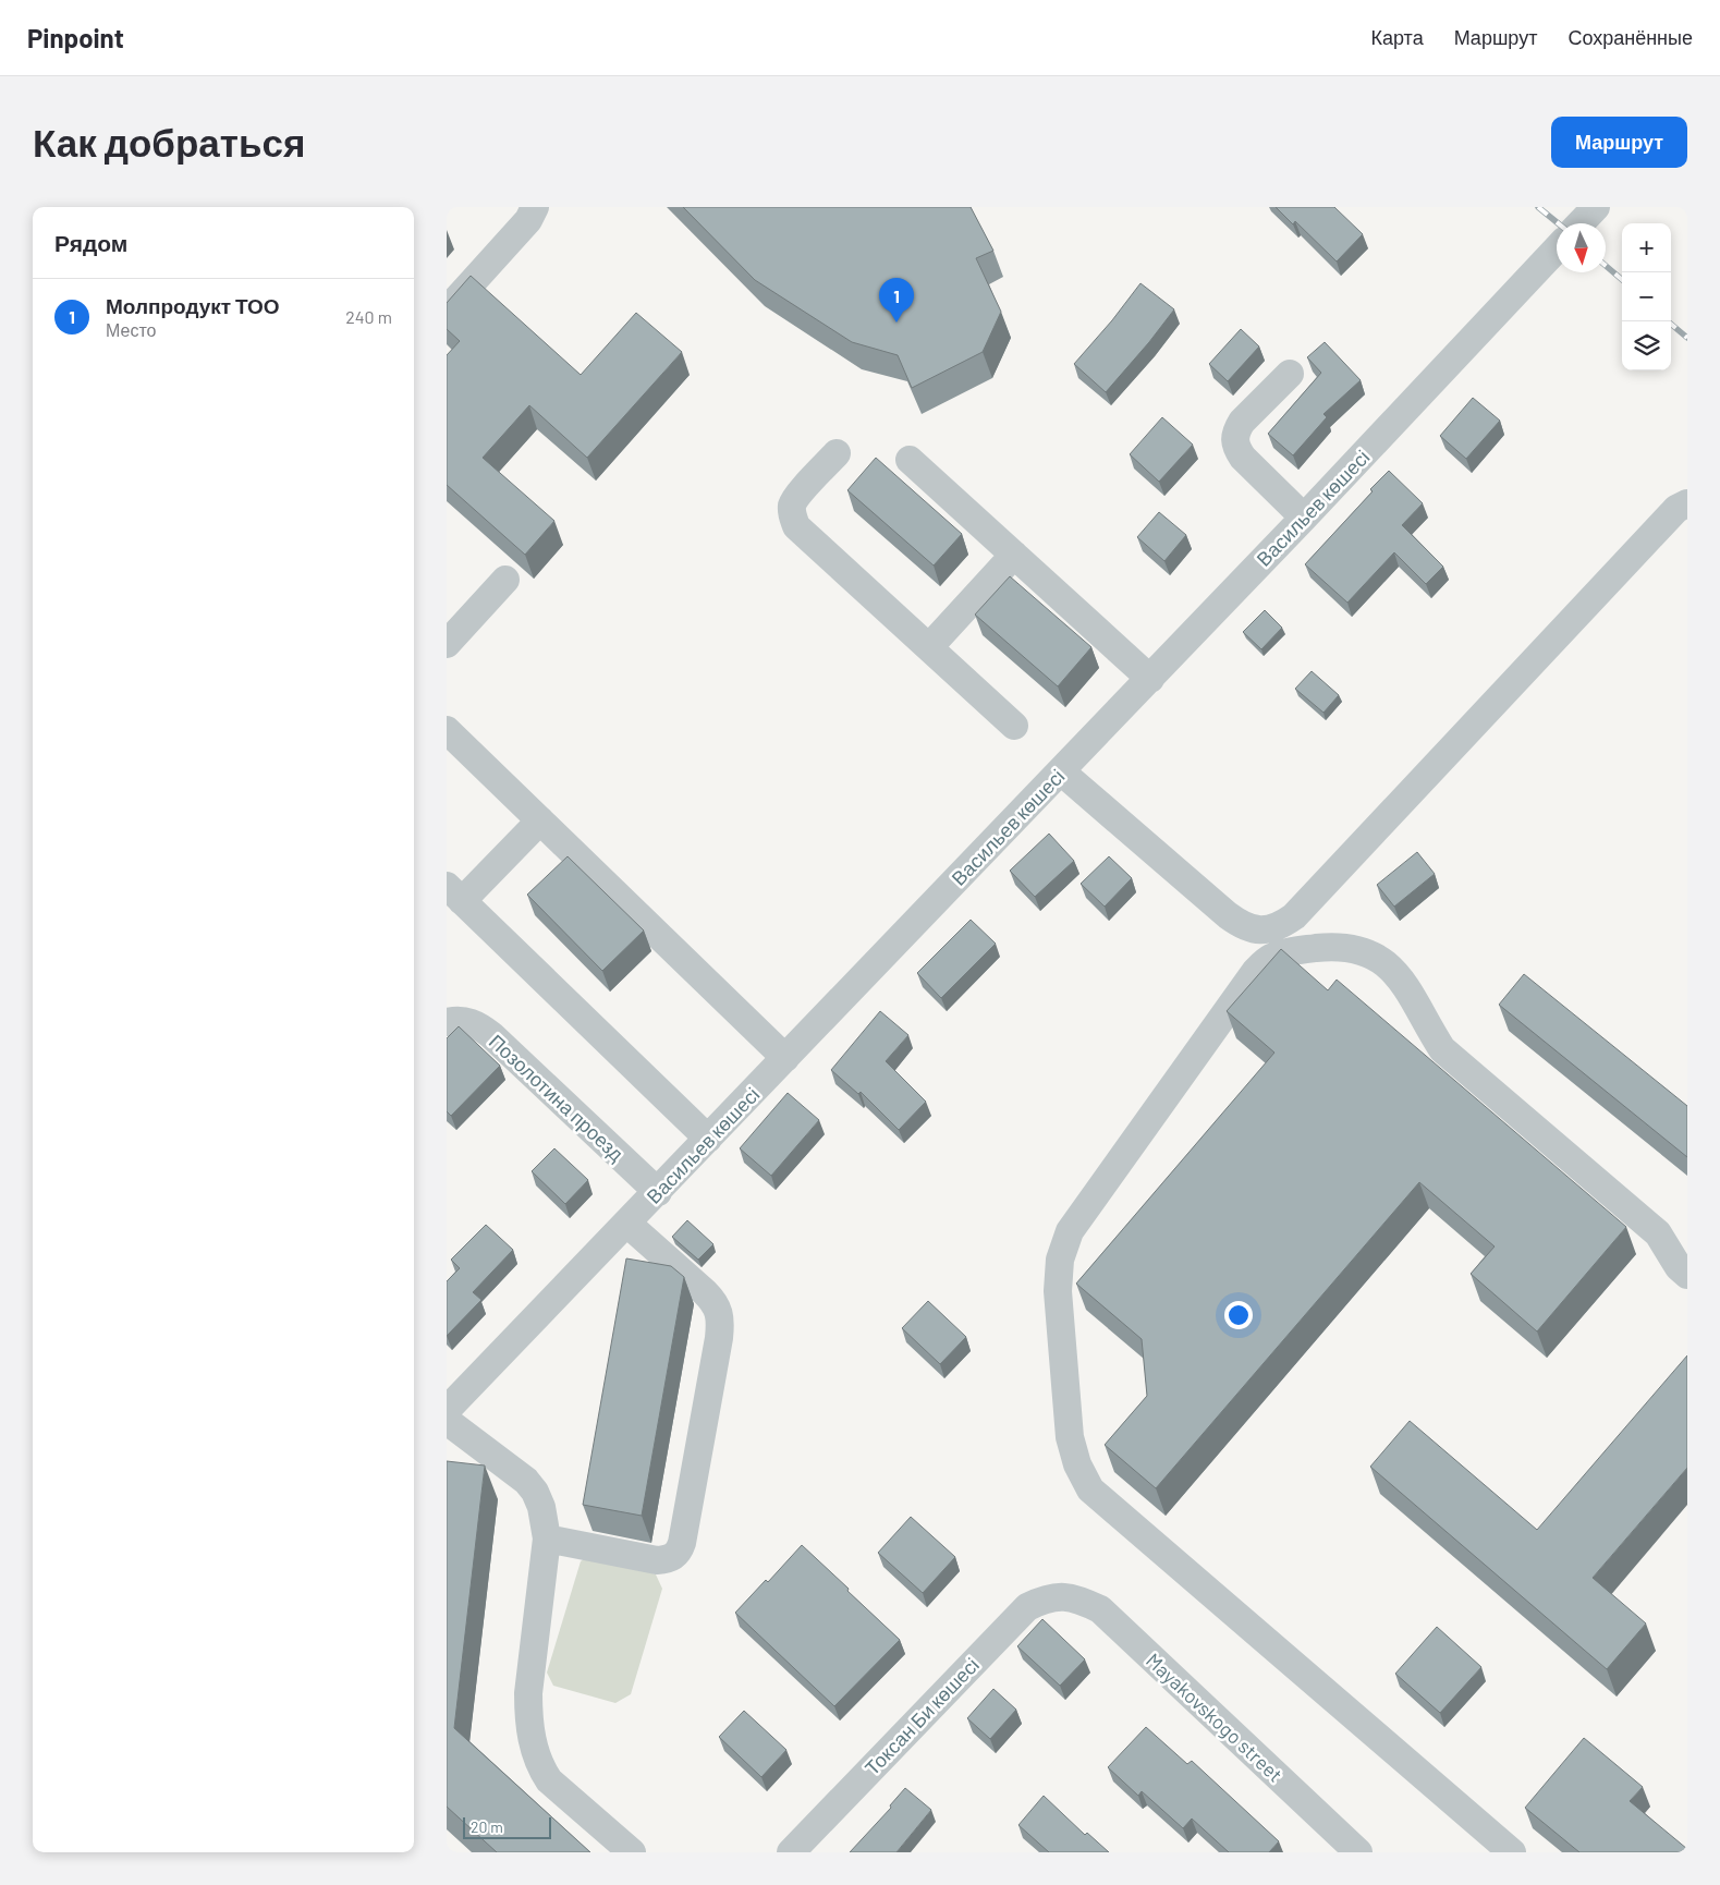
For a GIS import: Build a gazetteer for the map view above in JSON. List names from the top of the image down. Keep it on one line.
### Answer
{"streets":{"street":["Васильев көшесі","Позолотина проезд","Токсан Би көшесі","Mayakovskogo street"]},"crossings":[["Васильев көшесі","Позолотина проезд"],["Токсан Би көшесі","Mayakovskogo street"]],"scale_bar":"20 m","north":"bottom","page":{"header":"Pinpoint","nav":["Карта","Маршрут","Сохранённые"],"buttons":"Маршрут","title":"Как добраться","heading":"Рядом","map_buttons":["+","−"],"list":[{"mark":"1","name":"Молпродукт ТОО","note":"Место","value":"240 m"}],"pins":"1","scale":"20 m"}}
